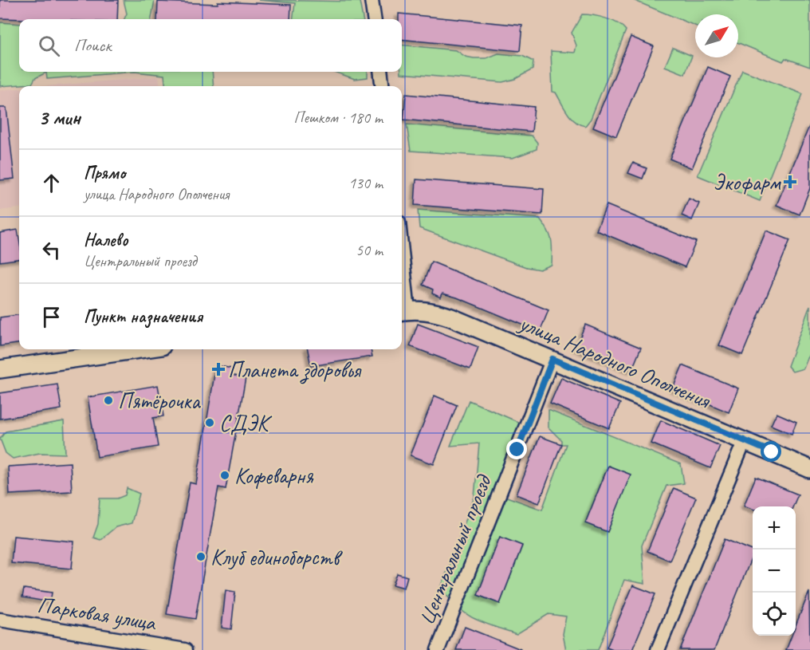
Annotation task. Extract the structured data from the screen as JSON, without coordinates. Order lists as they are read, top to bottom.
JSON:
{
  "streets": {
    "main road": ["улица Народного Ополчения"],
    "street": ["Центральный проезд", "Парковая улица"]
  },
  "crossings": [
    ["улица Народного Ополчения", "Центральный проезд"]
  ],
  "places": {
    "health": ["Экофарм", "Планета здоровья"],
    "other": [
      "Пятёрочка",
      "СДЭК",
      "Кофеварня",
      "Клуб единоборств"
    ]
  },
  "north": "top right",
  "page": {
    "search": "Поиск",
    "heading": ["3 мин", "Пешком · 180 m"],
    "list": [
      ["Прямо", "улица Народного Ополчения", "130 m"],
      ["Налево", "Центральный проезд", "50 m"],
      "Пункт назначения"
    ],
    "map_buttons": ["+", "−"]
  }
}
